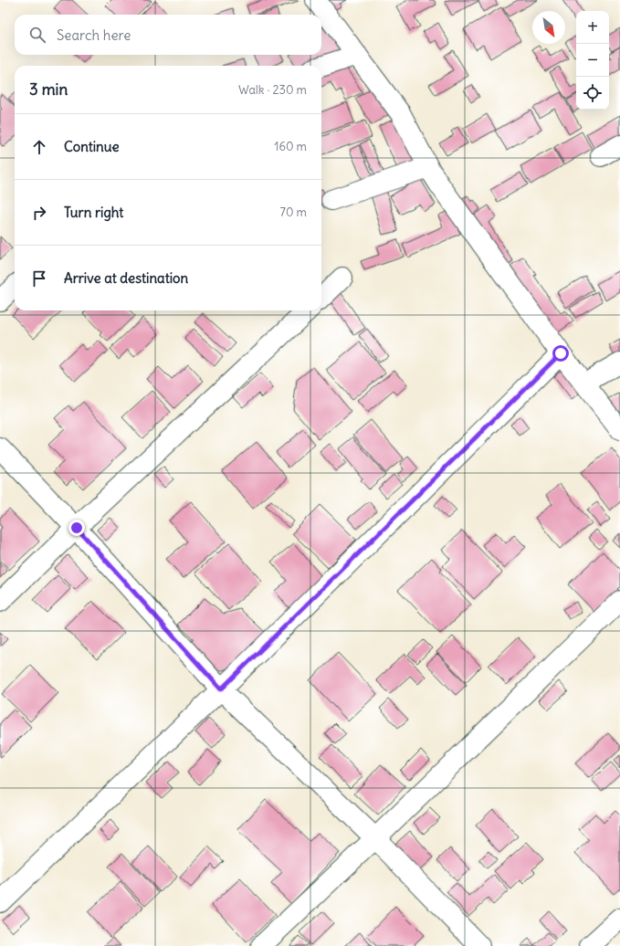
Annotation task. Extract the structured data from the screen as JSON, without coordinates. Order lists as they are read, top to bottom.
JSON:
{
  "north": "bottom right",
  "page": {
    "map_buttons": ["+", "−"],
    "search": "Search here",
    "heading": ["3 min", "Walk · 230 m"],
    "list": [
      ["Continue", "160 m"],
      ["Turn right", "70 m"],
      "Arrive at destination"
    ]
  }
}
